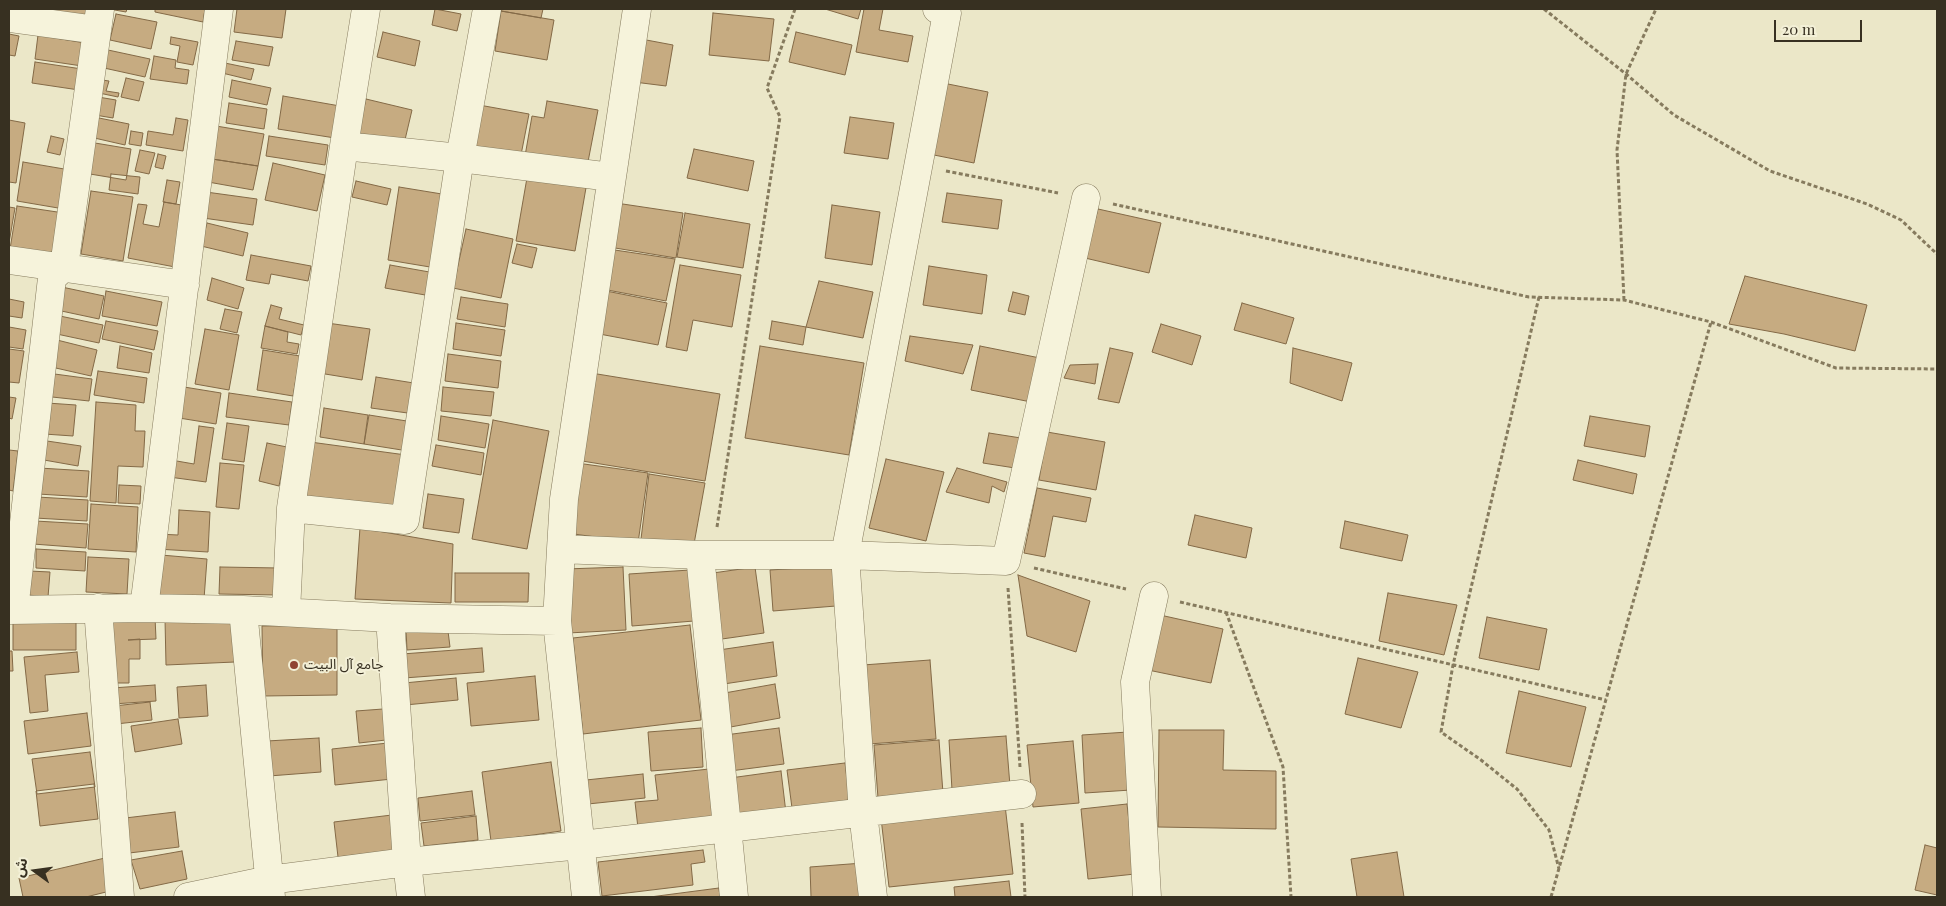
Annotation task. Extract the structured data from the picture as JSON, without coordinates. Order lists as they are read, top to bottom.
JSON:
{
  "places": ["جامع آل البيت"],
  "scale_bar": "20 m",
  "north": "left"
}
